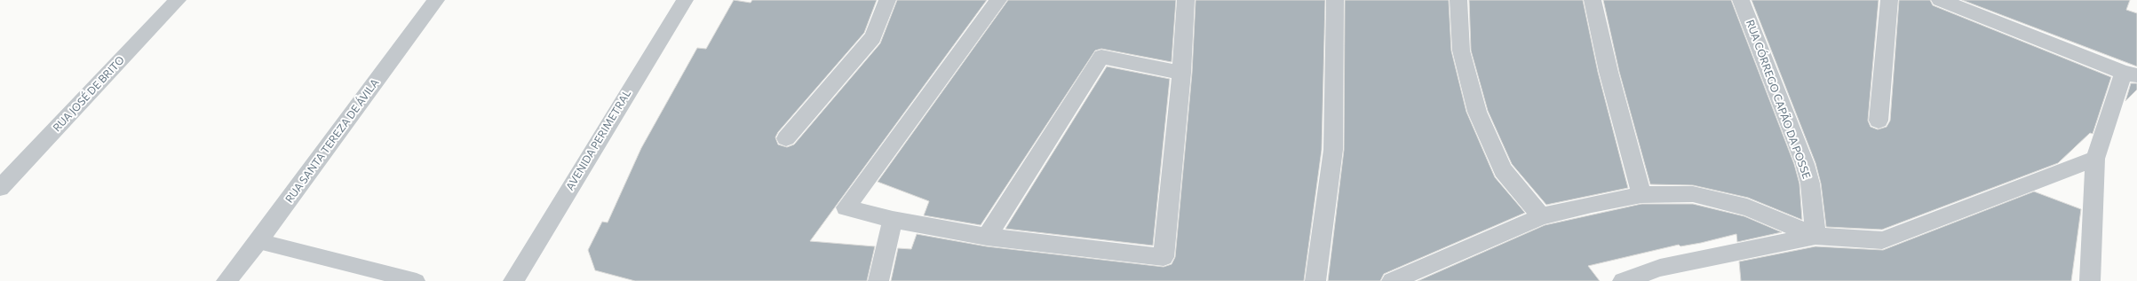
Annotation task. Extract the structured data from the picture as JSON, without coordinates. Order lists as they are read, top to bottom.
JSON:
{
  "streets": {
    "street": [
      "RUA JOSÉ DE BRITO",
      "RUA CÓRREGO CAPÃO DA POSSE",
      "AVENIDA PERIMETRAL",
      "RUA SANTA TEREZA DE ÁVILA"
    ]
  }
}
